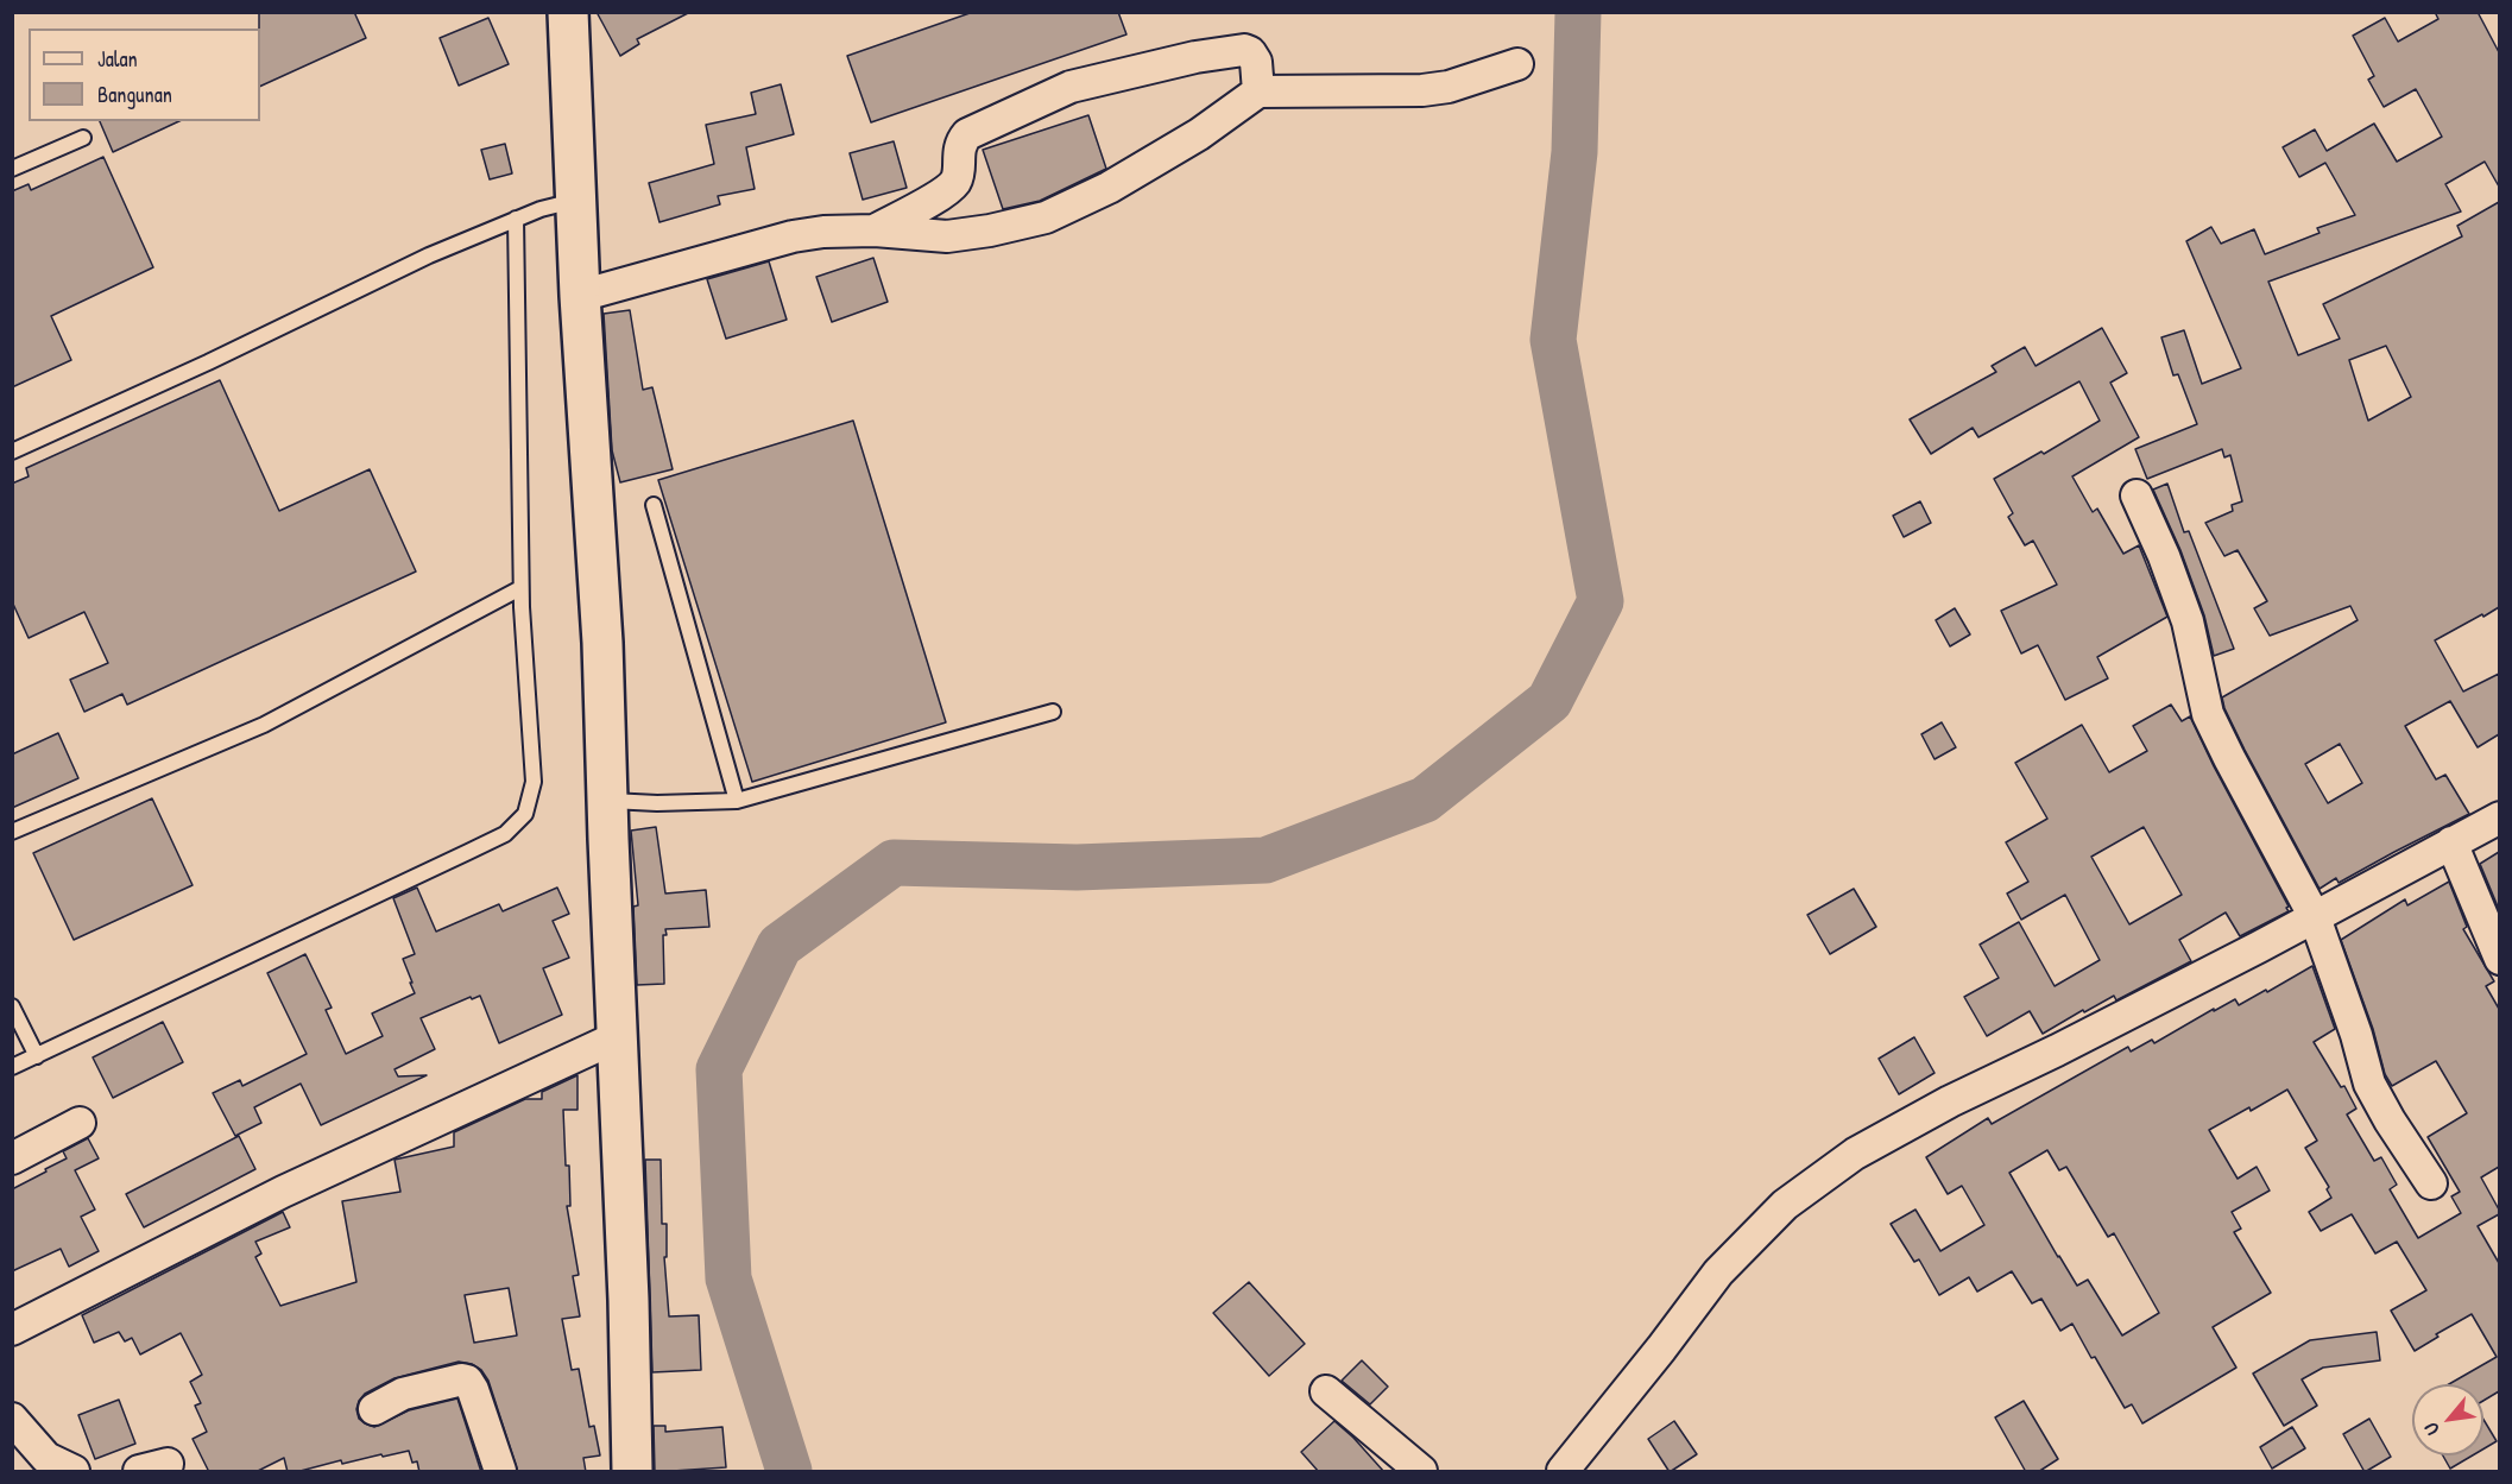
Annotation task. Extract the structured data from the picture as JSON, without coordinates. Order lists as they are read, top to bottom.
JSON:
{
  "legend": ["Jalan", "Bangunan"],
  "north": "bottom left"
}
